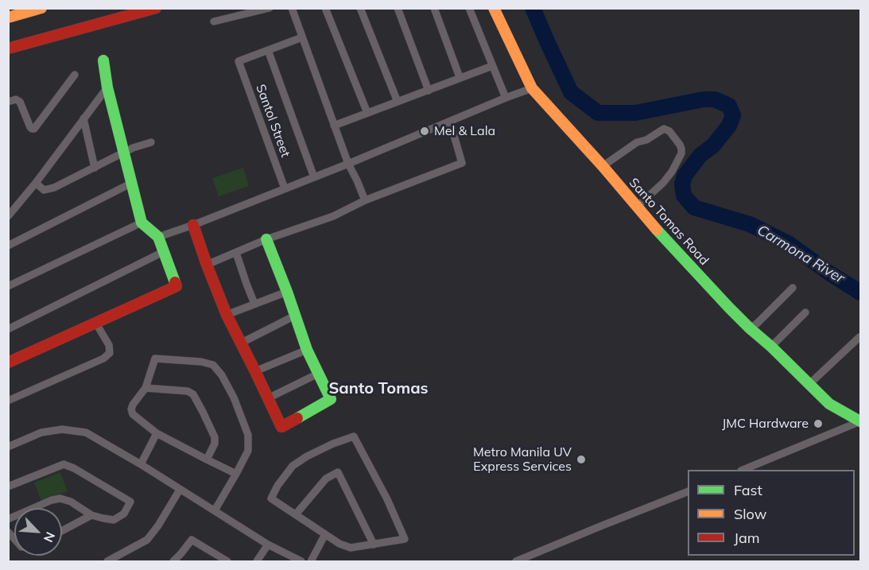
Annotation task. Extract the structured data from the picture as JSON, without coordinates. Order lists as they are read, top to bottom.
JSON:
{
  "streets": {
    "main road": ["Santo Tomas Road"],
    "street": ["Santol Street"]
  },
  "districts": ["Santo Tomas"],
  "water": ["Carmona River"],
  "places": ["Mel & Lala", "JMC Hardware", "Metro Manila UV Express Services"],
  "legend": ["Fast", "Slow", "Jam"],
  "north": "bottom right"
}
